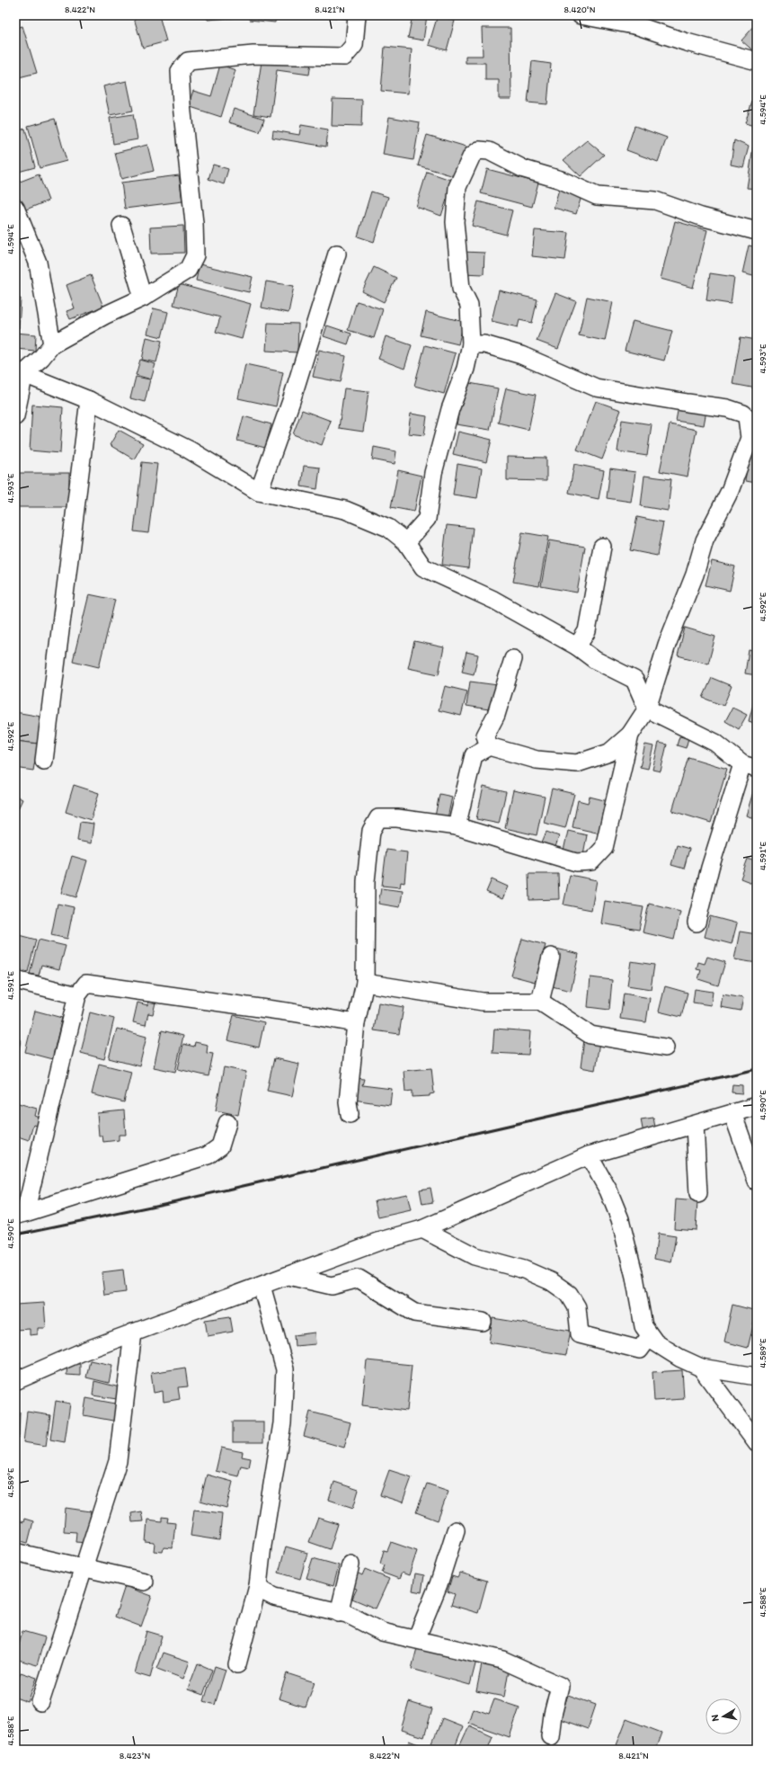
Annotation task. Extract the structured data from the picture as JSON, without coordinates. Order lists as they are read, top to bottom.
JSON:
{
  "north": "left",
  "coordinates": [
    "8.422°N",
    "8.421°N",
    "8.420°N",
    "4.594°E",
    "4.593°E",
    "4.592°E",
    "4.591°E",
    "4.590°E",
    "4.589°E",
    "4.588°E",
    "8.423°N"
  ]
}
